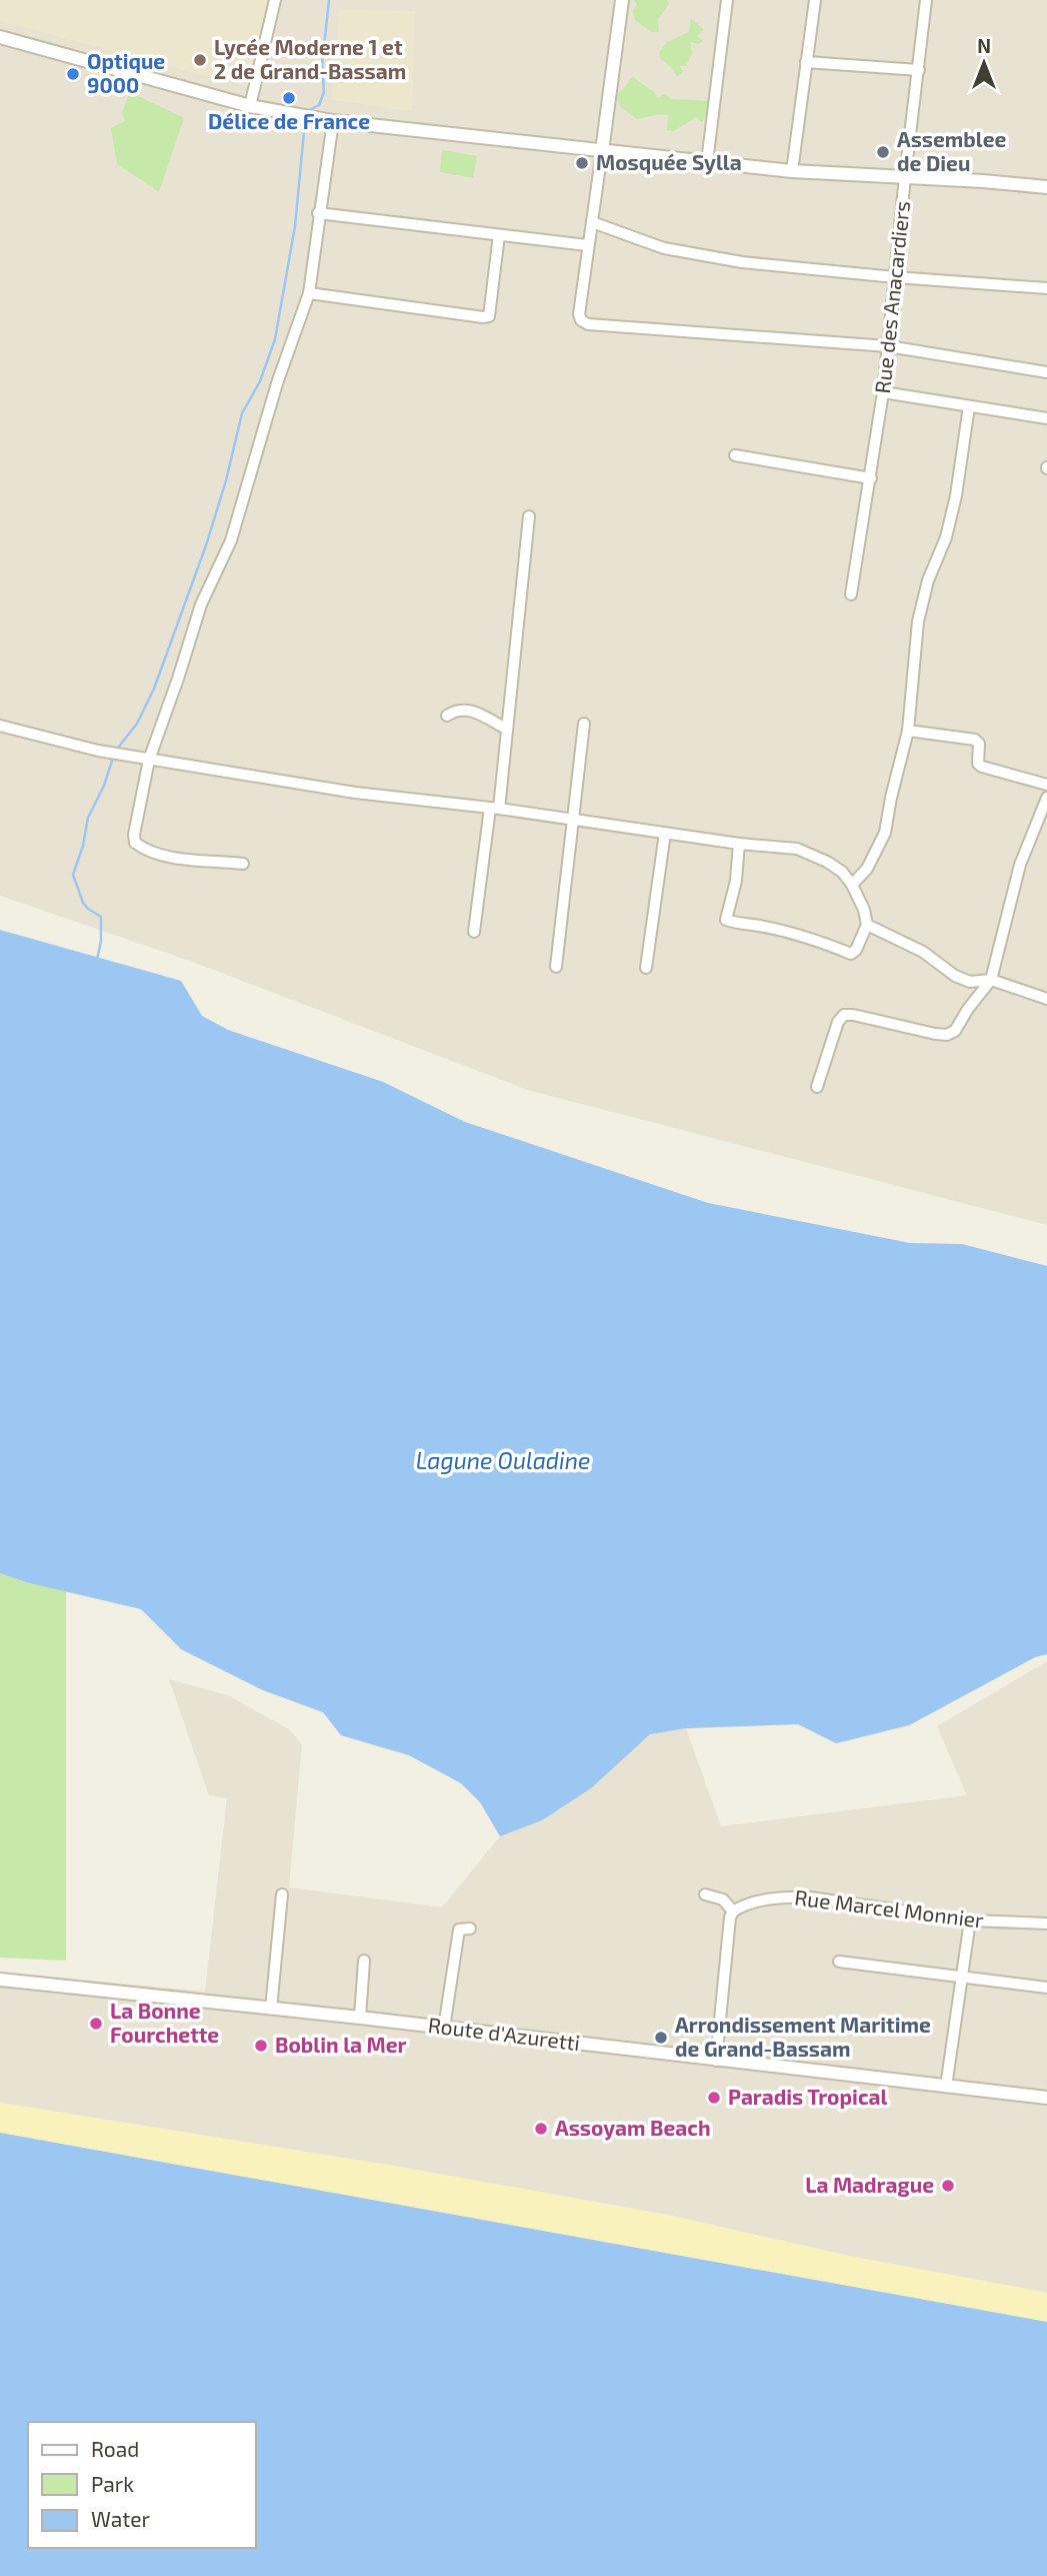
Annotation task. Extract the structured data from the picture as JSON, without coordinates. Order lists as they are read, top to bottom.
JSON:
{
  "streets": {
    "street": ["Rue des Anacardiers", "Rue Marcel Monnier", "Route d'Azuretti"]
  },
  "water": ["Lagune Ouladine"],
  "places": [
    "Lycée Moderne 1 et 2 de Grand-Bassam",
    "Optique 9000",
    "Délice de France",
    "Assemblee de Dieu",
    "Mosquée Sylla",
    "La Bonne Fourchette",
    "Arrondissement Maritime de Grand-Bassam",
    "Boblin la Mer",
    "Paradis Tropical",
    "Assoyam Beach",
    "La Madrague"
  ],
  "legend": ["Road", "Park", "Water"],
  "north": "top"
}
